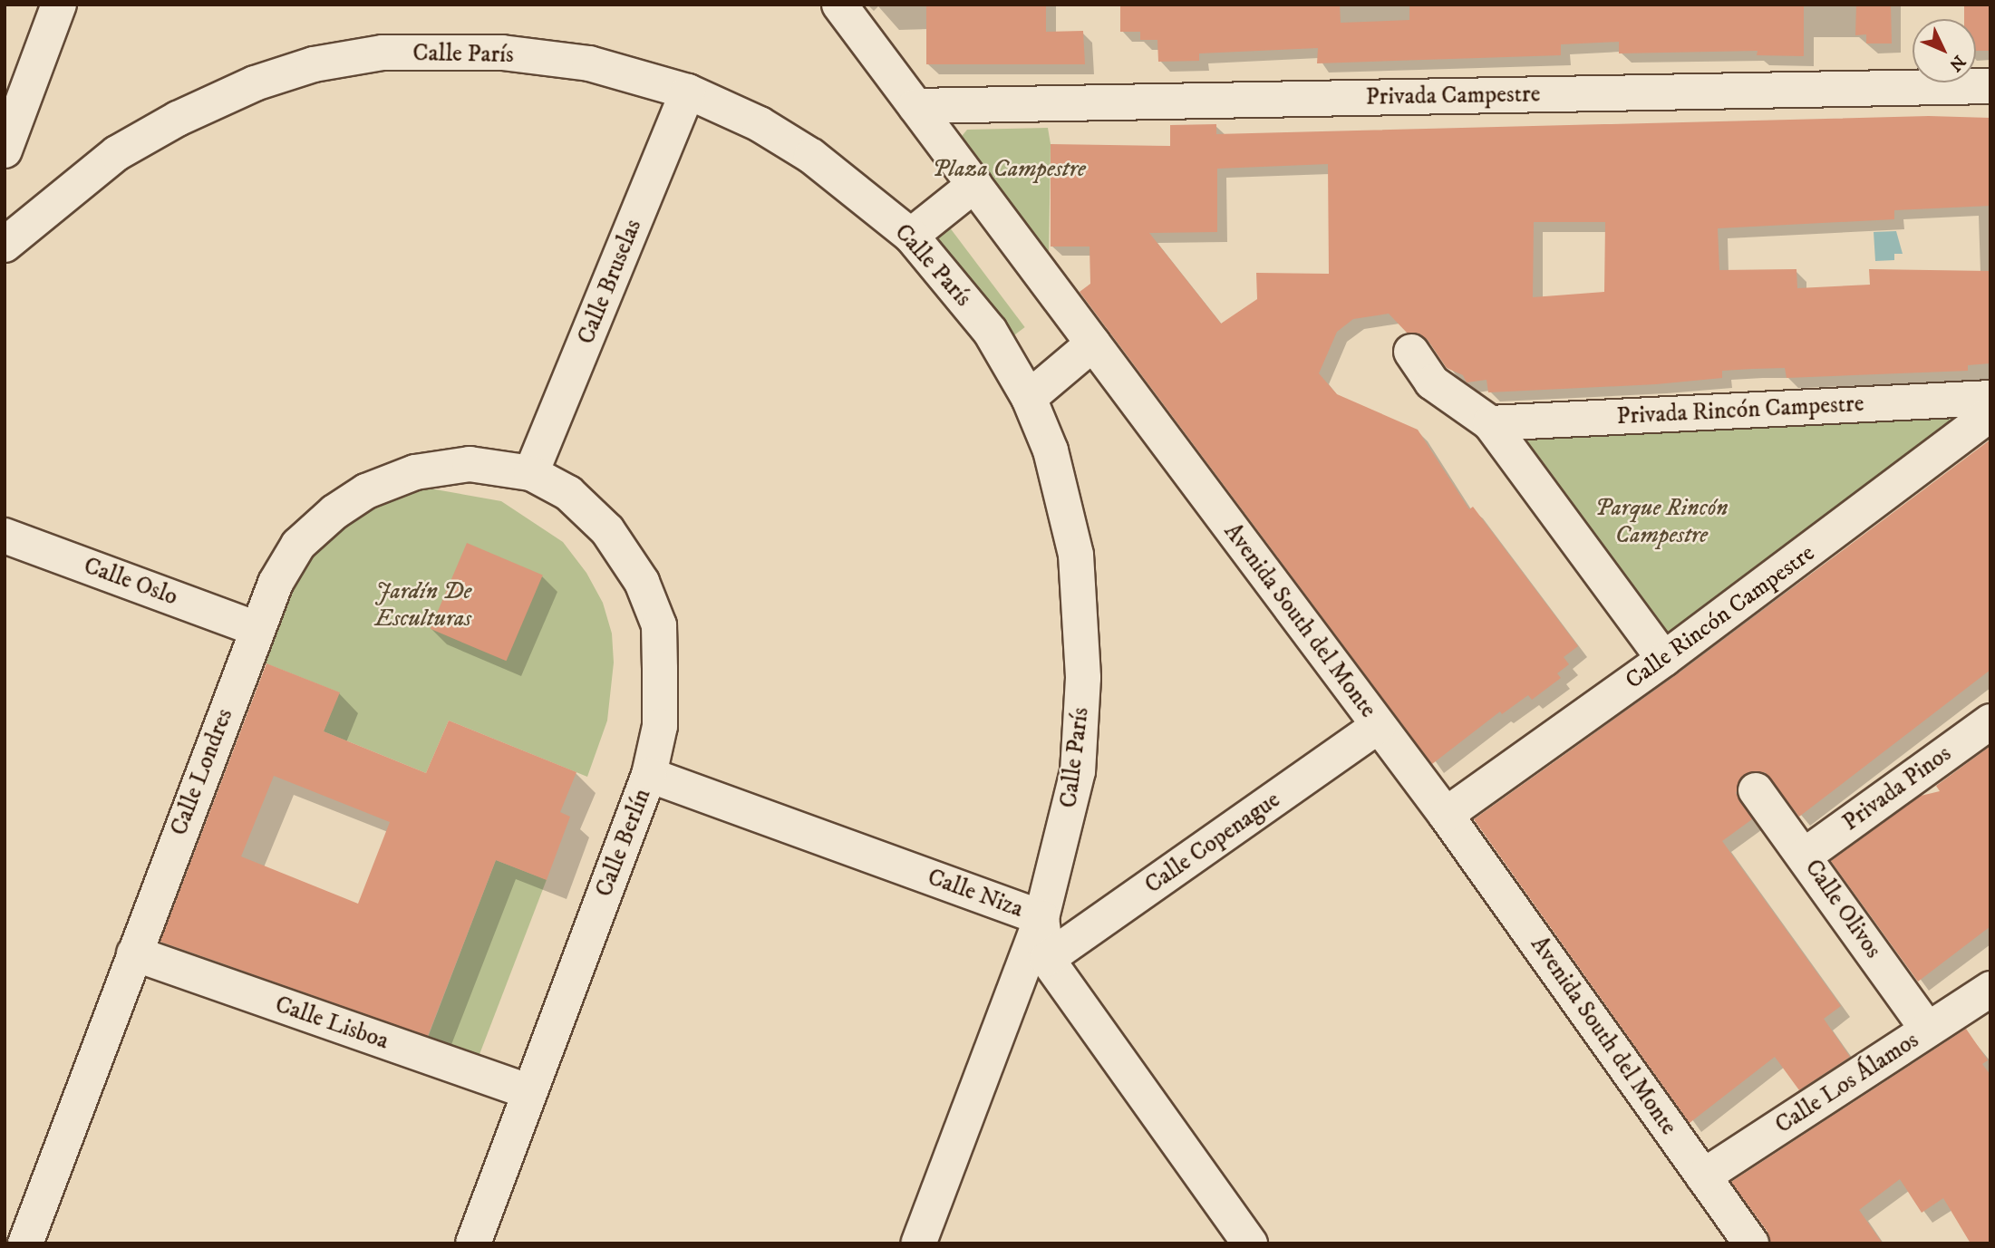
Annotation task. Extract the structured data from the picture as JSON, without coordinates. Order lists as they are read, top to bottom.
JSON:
{
  "streets": {
    "street": [
      "Calle París",
      "Privada Campestre",
      "Calle Bruselas",
      "Privada Rincón Campestre",
      "Calle Oslo",
      "Calle Rincón Campestre",
      "Avenida South del Monte",
      "Calle Londres",
      "Privada Pinos",
      "Calle Berlín",
      "Calle Copenague",
      "Calle Niza",
      "Calle Olivos",
      "Calle Lisboa",
      "Calle Los Álamos"
    ]
  },
  "crossings": [
    ["Calle París", "Calle Bruselas"],
    ["Calle París", "Calle Niza"],
    ["Privada Campestre", "Avenida South del Monte"],
    ["Calle Bruselas", "Calle Londres"],
    ["Calle Bruselas", "Calle Berlín"],
    ["Calle Oslo", "Calle Londres"],
    ["Calle Rincón Campestre", "Avenida South del Monte"],
    ["Avenida South del Monte", "Calle Copenague"],
    ["Avenida South del Monte", "Calle Los Álamos"],
    ["Calle Londres", "Calle Berlín"],
    ["Calle Londres", "Calle Lisboa"],
    ["Privada Pinos", "Calle Olivos"],
    ["Calle Berlín", "Calle Niza"],
    ["Calle Berlín", "Calle Lisboa"],
    ["Calle Copenague", "Calle Niza"],
    ["Calle Olivos", "Calle Los Álamos"]
  ],
  "parks": ["Plaza Campestre", "Parque Rincón Campestre", "Jardín De Esculturas"],
  "north": "bottom right"
}
